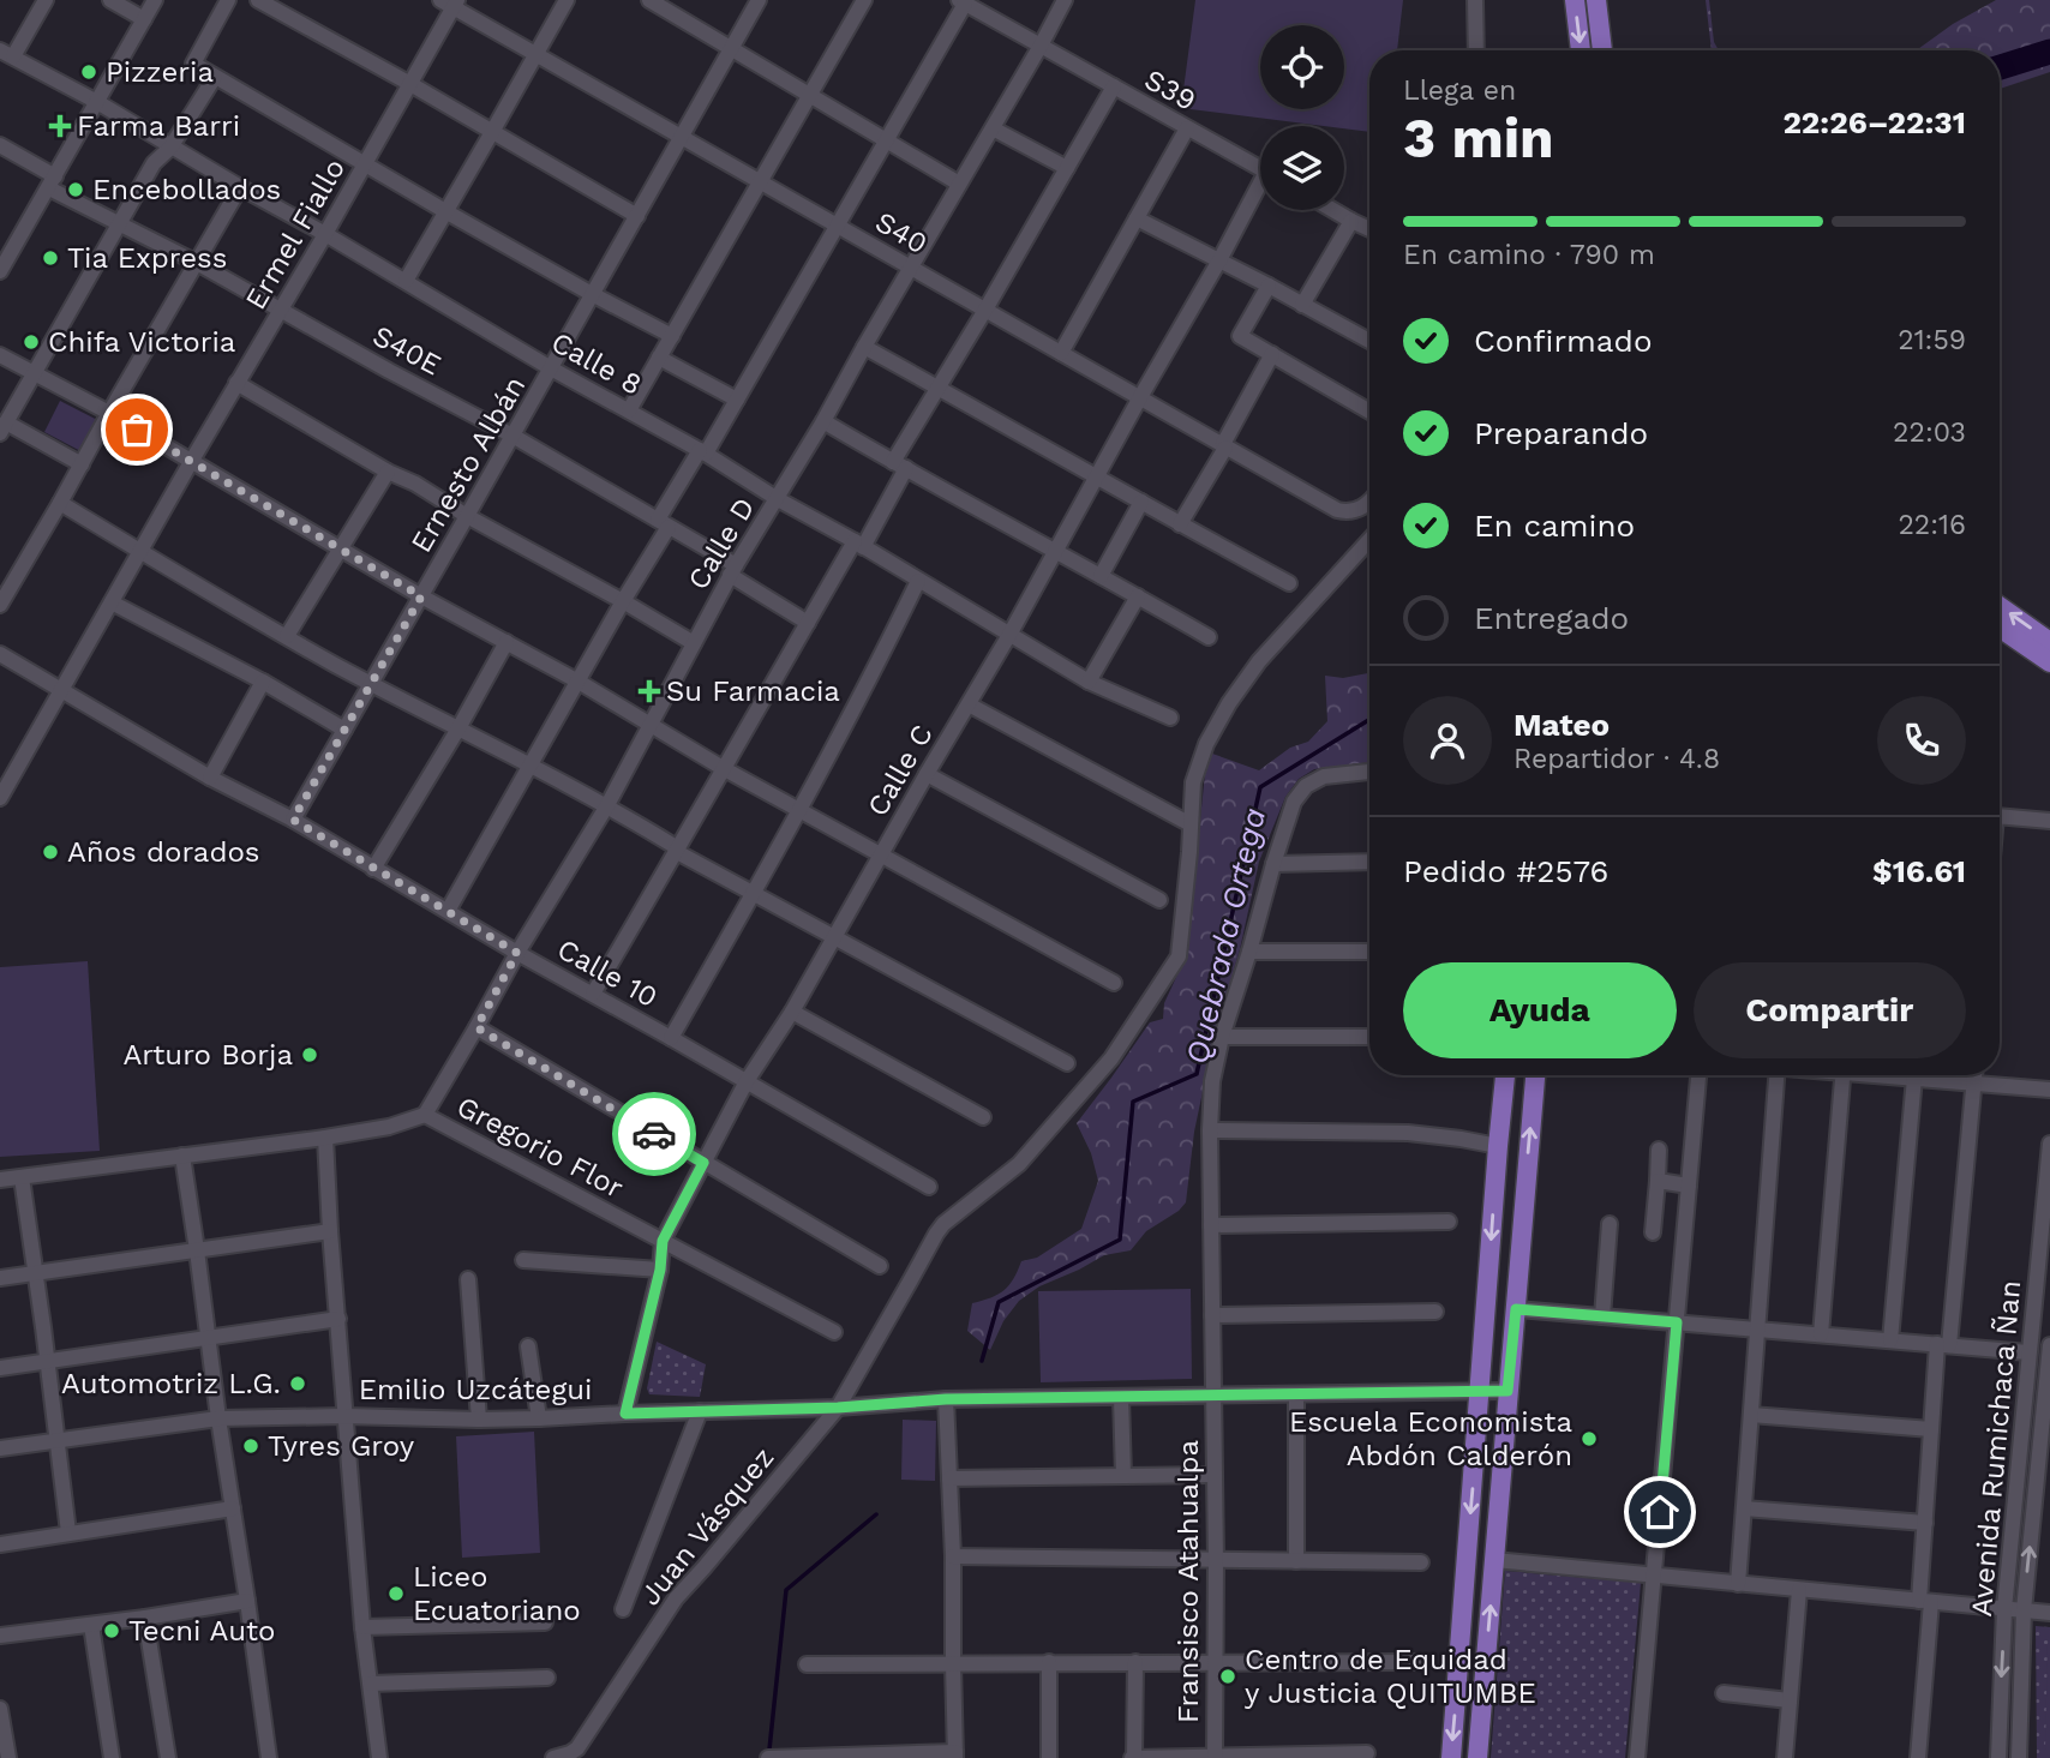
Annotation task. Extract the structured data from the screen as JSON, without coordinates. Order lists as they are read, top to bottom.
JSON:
{
  "streets": {
    "street": [
      "S39",
      "S40",
      "Ermel Fiallo",
      "S40E",
      "Calle 8",
      "Ernesto Albán",
      "Calle D",
      "Calle C",
      "Calle 10",
      "Gregorio Flor",
      "Emilio Uzcátegui",
      "Avenida Rumichaca Ñan",
      "Juan Vásquez",
      "Fransisco Atahualpa"
    ]
  },
  "crossings": [
    ["S39", "Calle D"],
    ["S40", "Ermel Fiallo"],
    ["S40", "Ernesto Albán"],
    ["S40", "Calle D"],
    ["S40", "Calle C"],
    ["Ermel Fiallo", "S40E"],
    ["Ermel Fiallo", "Calle 8"],
    ["Ermel Fiallo", "Calle 10"],
    ["S40E", "Ernesto Albán"],
    ["S40E", "Calle D"],
    ["Calle 8", "Ernesto Albán"],
    ["Calle 8", "Calle D"],
    ["Calle 8", "Calle C"],
    ["Ernesto Albán", "Calle 10"],
    ["Calle D", "Calle 10"],
    ["Calle D", "Gregorio Flor"],
    ["Calle C", "Calle 10"],
    ["Calle C", "Gregorio Flor"],
    ["Calle C", "Emilio Uzcátegui"],
    ["Emilio Uzcátegui", "Juan Vásquez"],
    ["Emilio Uzcátegui", "Fransisco Atahualpa"]
  ],
  "water": ["Quebrada Ortega"],
  "places": {
    "other": [
      "Pizzeria",
      "Encebollados",
      "Tia Express",
      "Chifa Victoria",
      "Años dorados",
      "Arturo Borja",
      "Automotriz L.G.",
      "Escuela Economista Abdón Calderón",
      "Tyres Groy",
      "Liceo Ecuatoriano",
      "Tecni Auto",
      "Centro de Equidad y Justicia QUITUMBE"
    ],
    "health": ["Farma Barri", "Su Farmacia"]
  },
  "page": {
    "heading": ["3 min", "Llega en", "22:26–22:31"],
    "panel": [
      "Mateo",
      "Repartidor · 4.8",
      "Pedido #2576",
      "$16.61"
    ],
    "bar": "En camino · 790 m",
    "list": [
      ["Confirmado", "21:59"],
      ["Preparando", "22:03"],
      ["En camino", "22:16"],
      "Entregado"
    ],
    "buttons": ["Ayuda", "Compartir"]
  }
}
